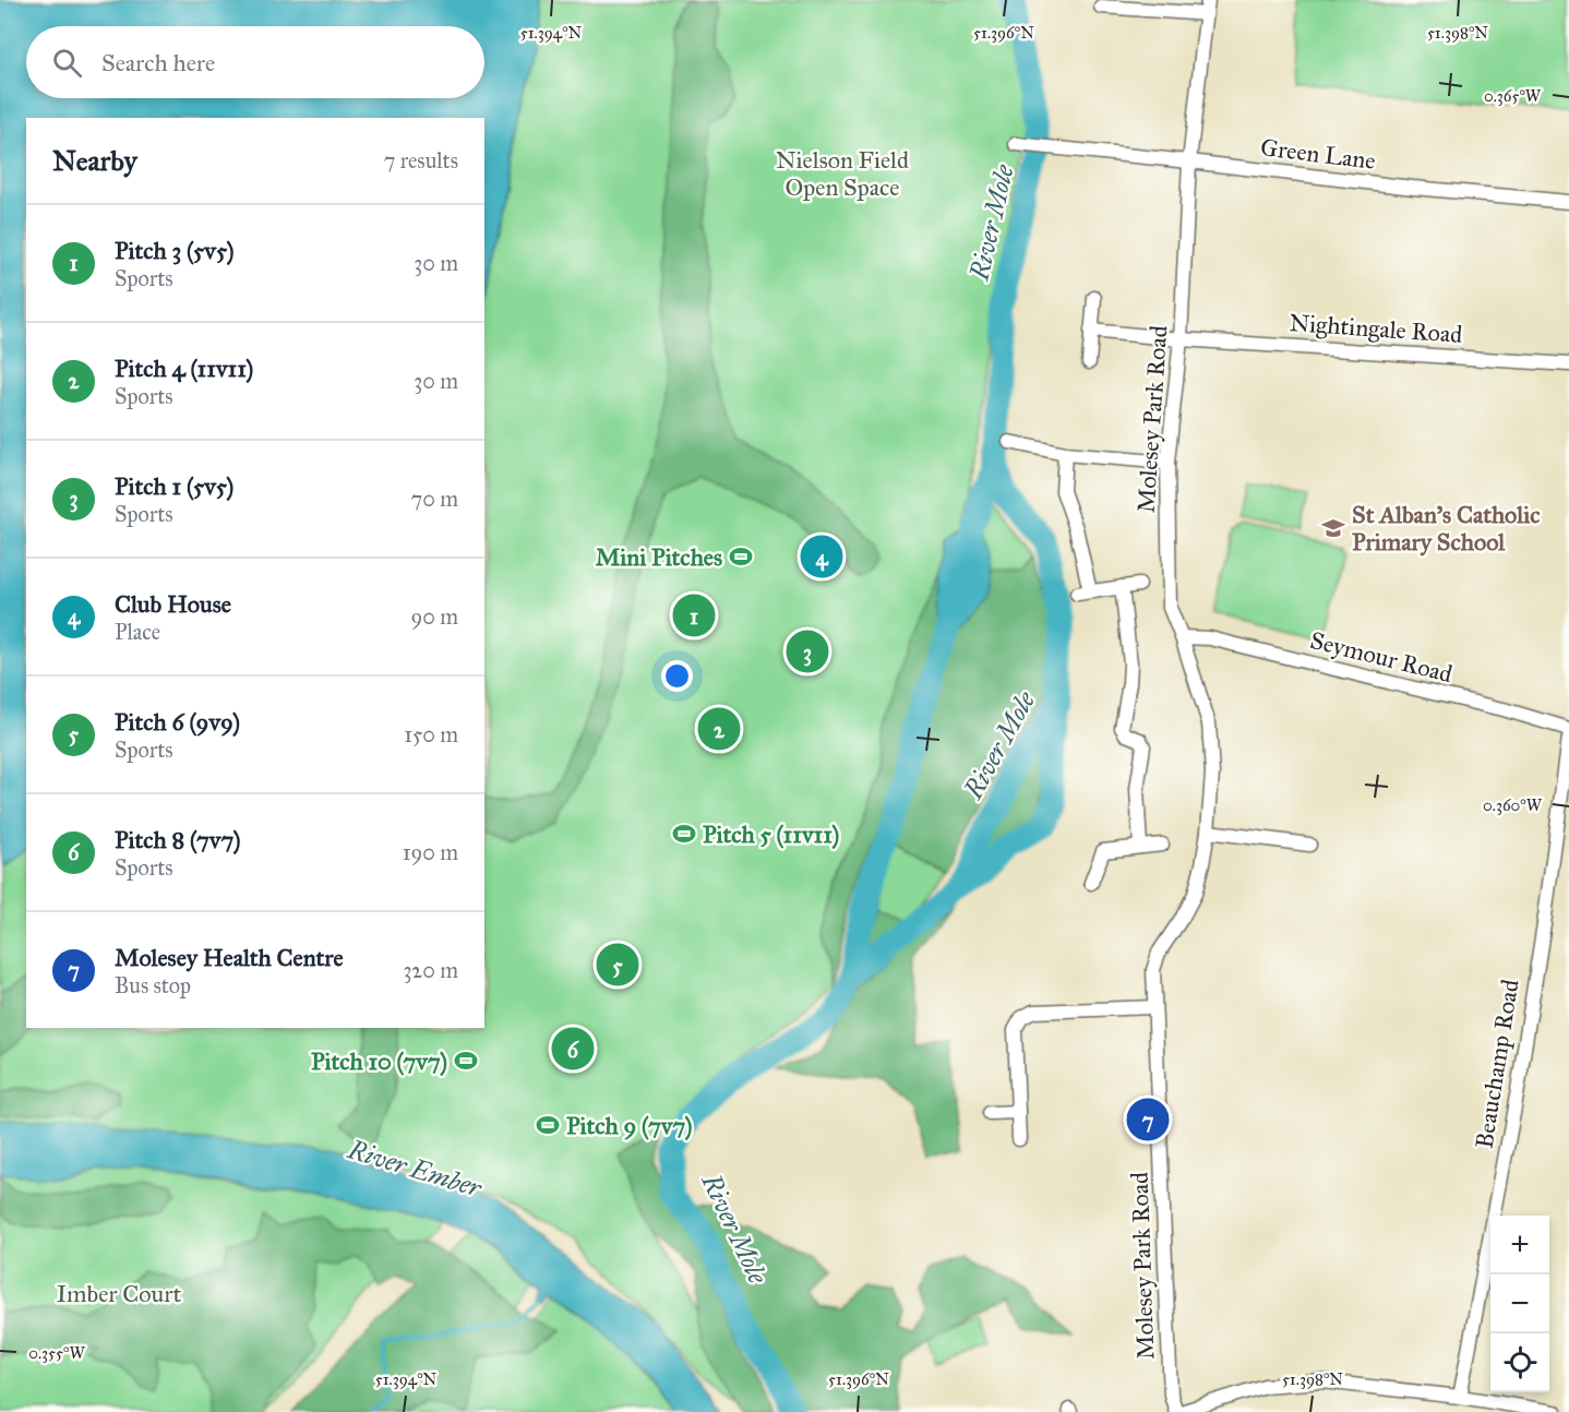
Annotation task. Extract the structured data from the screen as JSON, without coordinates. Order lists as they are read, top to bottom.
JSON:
{
  "streets": {
    "street": [
      "Green Lane",
      "Nightingale Road",
      "Molesey Park Road",
      "Seymour Road",
      "Beauchamp Road"
    ]
  },
  "crossings": [
    ["Green Lane", "Molesey Park Road"],
    ["Nightingale Road", "Molesey Park Road"],
    ["Molesey Park Road", "Seymour Road"]
  ],
  "water": ["River Mole", "River Ember"],
  "parks": ["Nielson Field Open Space", "Imber Court"],
  "places": {
    "school or university": ["St Alban's Catholic Primary School"],
    "sports": [
      "Mini Pitches",
      "Pitch 5 (11v11)",
      "Pitch 10 (7v7)",
      "Pitch 9 (7v7)"
    ]
  },
  "page": {
    "search": "Search here",
    "heading": ["Nearby", "7 results"],
    "list": [
      {
        "mark": "1",
        "name": "Pitch 3 (5v5)",
        "note": "Sports",
        "value": "30 m"
      },
      {
        "mark": "2",
        "name": "Pitch 4 (11v11)",
        "note": "Sports",
        "value": "30 m"
      },
      {
        "mark": "3",
        "name": "Pitch 1 (5v5)",
        "note": "Sports",
        "value": "70 m"
      },
      {
        "mark": "4",
        "name": "Club House",
        "note": "Place",
        "value": "90 m"
      },
      {
        "mark": "5",
        "name": "Pitch 6 (9v9)",
        "note": "Sports",
        "value": "150 m"
      },
      {
        "mark": "6",
        "name": "Pitch 8 (7v7)",
        "note": "Sports",
        "value": "190 m"
      },
      {
        "mark": "7",
        "name": "Molesey Health Centre",
        "note": "Bus stop",
        "value": "320 m"
      }
    ],
    "pins": [
      "4",
      "1",
      "3",
      "2",
      "5",
      "6",
      "7"
    ],
    "map_buttons": ["+", "−"]
  },
  "coordinates": [
    "51.394°N",
    "51.396°N",
    "51.398°N",
    "0.365°W",
    "0.360°W",
    "0.355°W"
  ]
}
